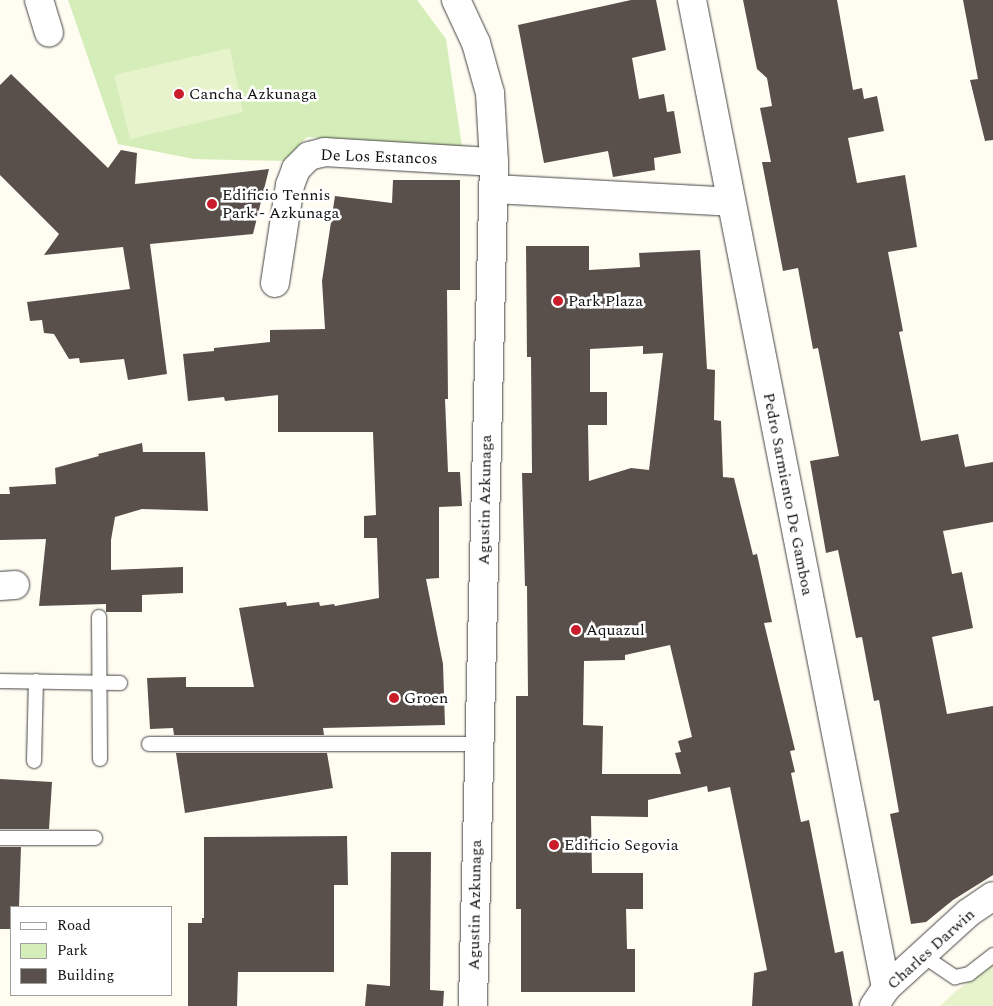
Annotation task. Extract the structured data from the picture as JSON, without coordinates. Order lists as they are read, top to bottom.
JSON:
{
  "streets": {
    "street": [
      "De Los Estancos",
      "Pedro Sarmiento De Gamboa",
      "Agustin Azkunaga",
      "Charles Darwin"
    ]
  },
  "crossings": [
    ["De Los Estancos", "Agustin Azkunaga"],
    ["Pedro Sarmiento De Gamboa", "Charles Darwin"]
  ],
  "places": [
    "Cancha Azkunaga",
    "Edificio Tennis Park - Azkunaga",
    "Park Plaza",
    "Aquazul",
    "Groen",
    "Edificio Segovia"
  ],
  "legend": ["Road", "Park", "Building"]
}
